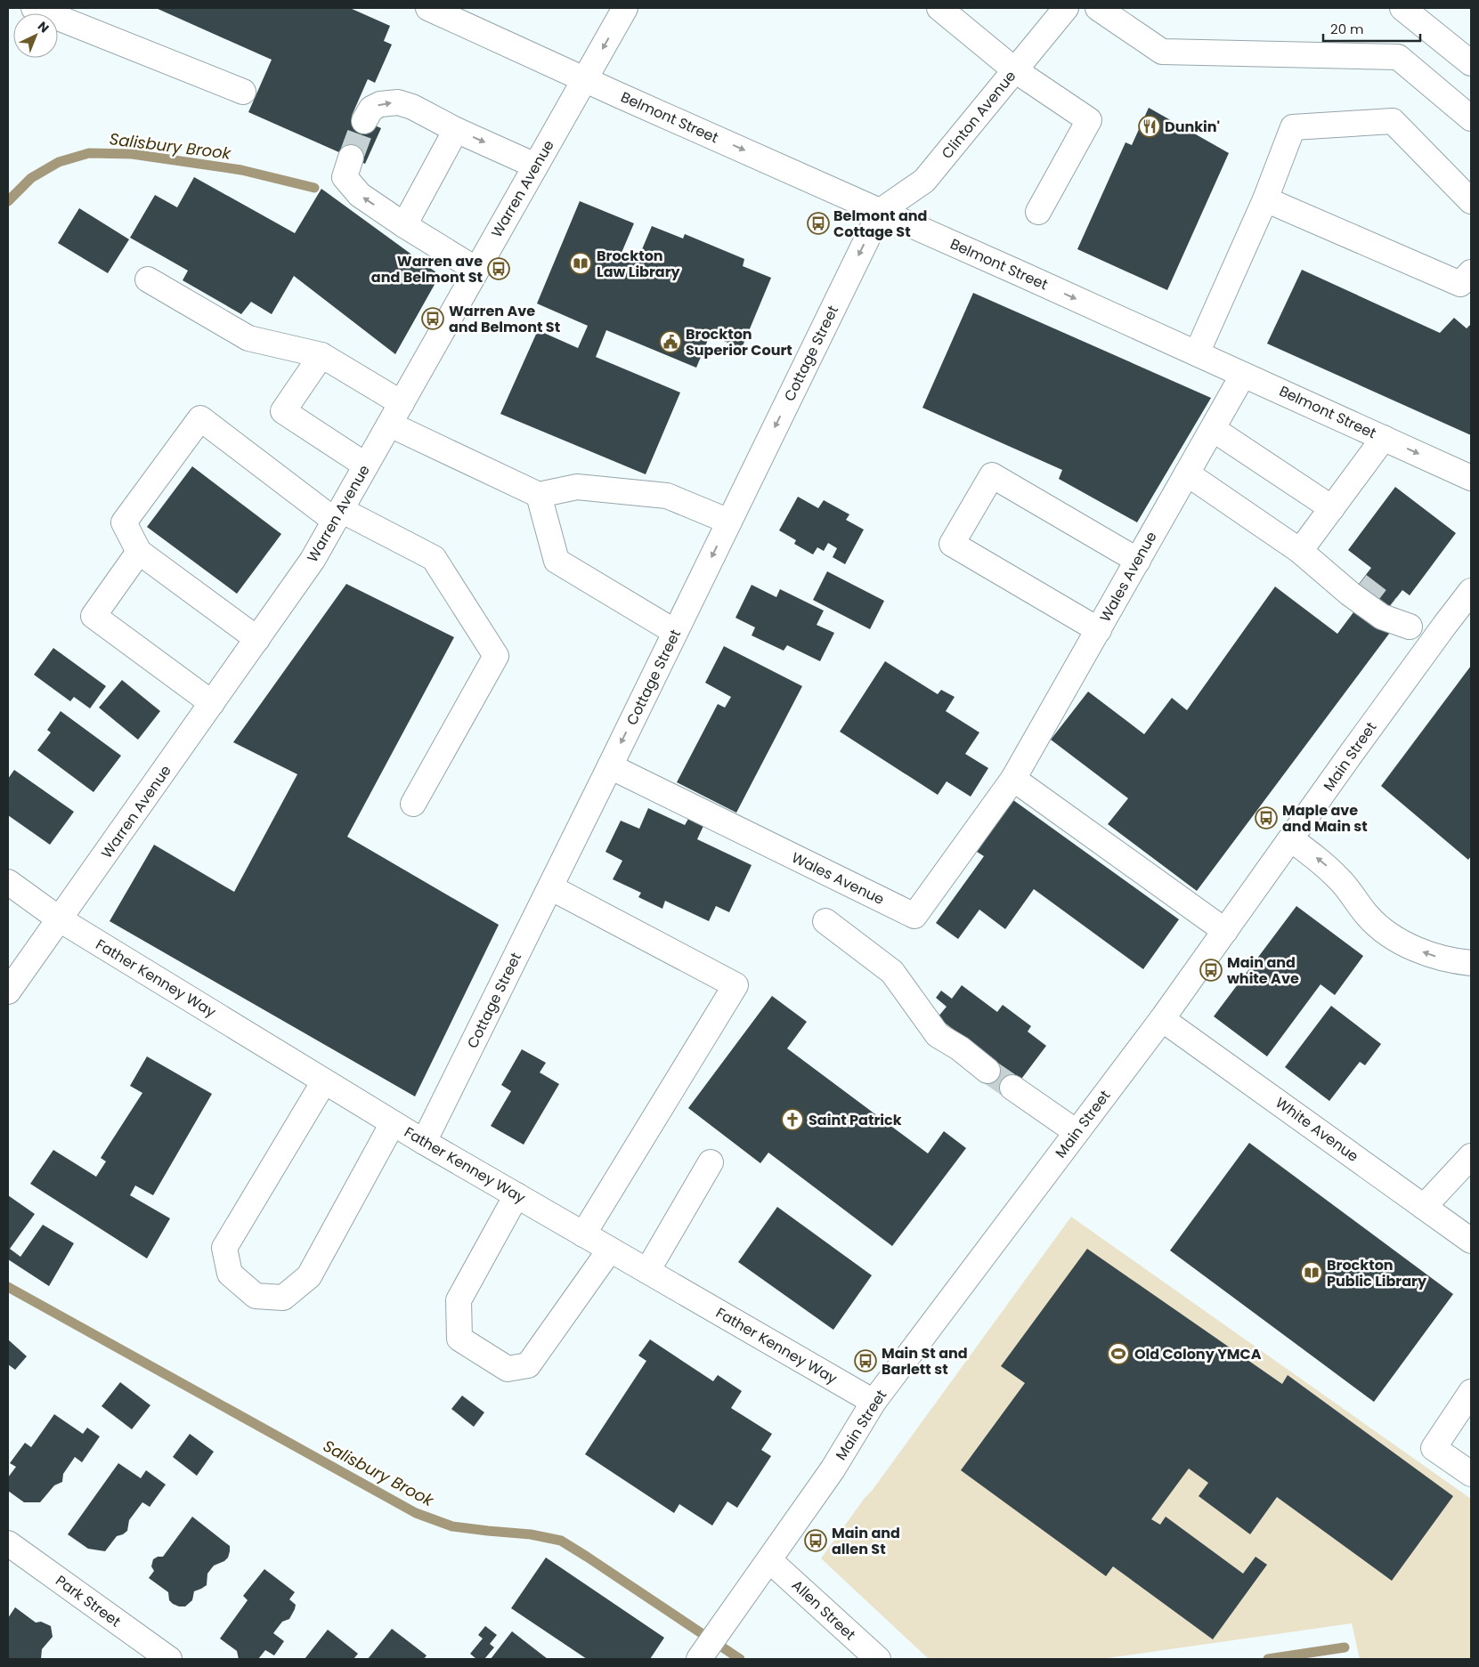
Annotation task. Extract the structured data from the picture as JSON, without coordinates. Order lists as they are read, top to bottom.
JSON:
{
  "streets": {
    "street": [
      "Clinton Avenue",
      "Belmont Street",
      "Warren Avenue",
      "Cottage Street",
      "Wales Avenue",
      "Main Street",
      "Father Kenney Way",
      "White Avenue",
      "Park Street",
      "Allen Street"
    ]
  },
  "crossings": [
    ["Clinton Avenue", "Belmont Street"],
    ["Clinton Avenue", "Cottage Street"],
    ["Belmont Street", "Warren Avenue"],
    ["Belmont Street", "Cottage Street"],
    ["Belmont Street", "Wales Avenue"],
    ["Warren Avenue", "Father Kenney Way"],
    ["Cottage Street", "Wales Avenue"],
    ["Cottage Street", "Father Kenney Way"],
    ["Main Street", "Father Kenney Way"],
    ["Main Street", "White Avenue"],
    ["Main Street", "Allen Street"]
  ],
  "one_way": ["Cottage Street"],
  "water": ["Salisbury Brook"],
  "places": {
    "restaurant": ["Dunkin'"],
    "bus stop": [
      "Belmont and Cottage St",
      "Warren ave and Belmont St",
      "Warren Ave and Belmont St",
      "Maple ave and Main st",
      "Main and white Ave",
      "Main St and Barlett st",
      "Main and allen St"
    ],
    "library": ["Brockton Law Library", "Brockton Public Library"],
    "public building": ["Brockton Superior Court"],
    "church": ["Saint Patrick"],
    "sports": ["Old Colony YMCA"]
  },
  "scale_bar": "20 m",
  "north": "top right"
}
